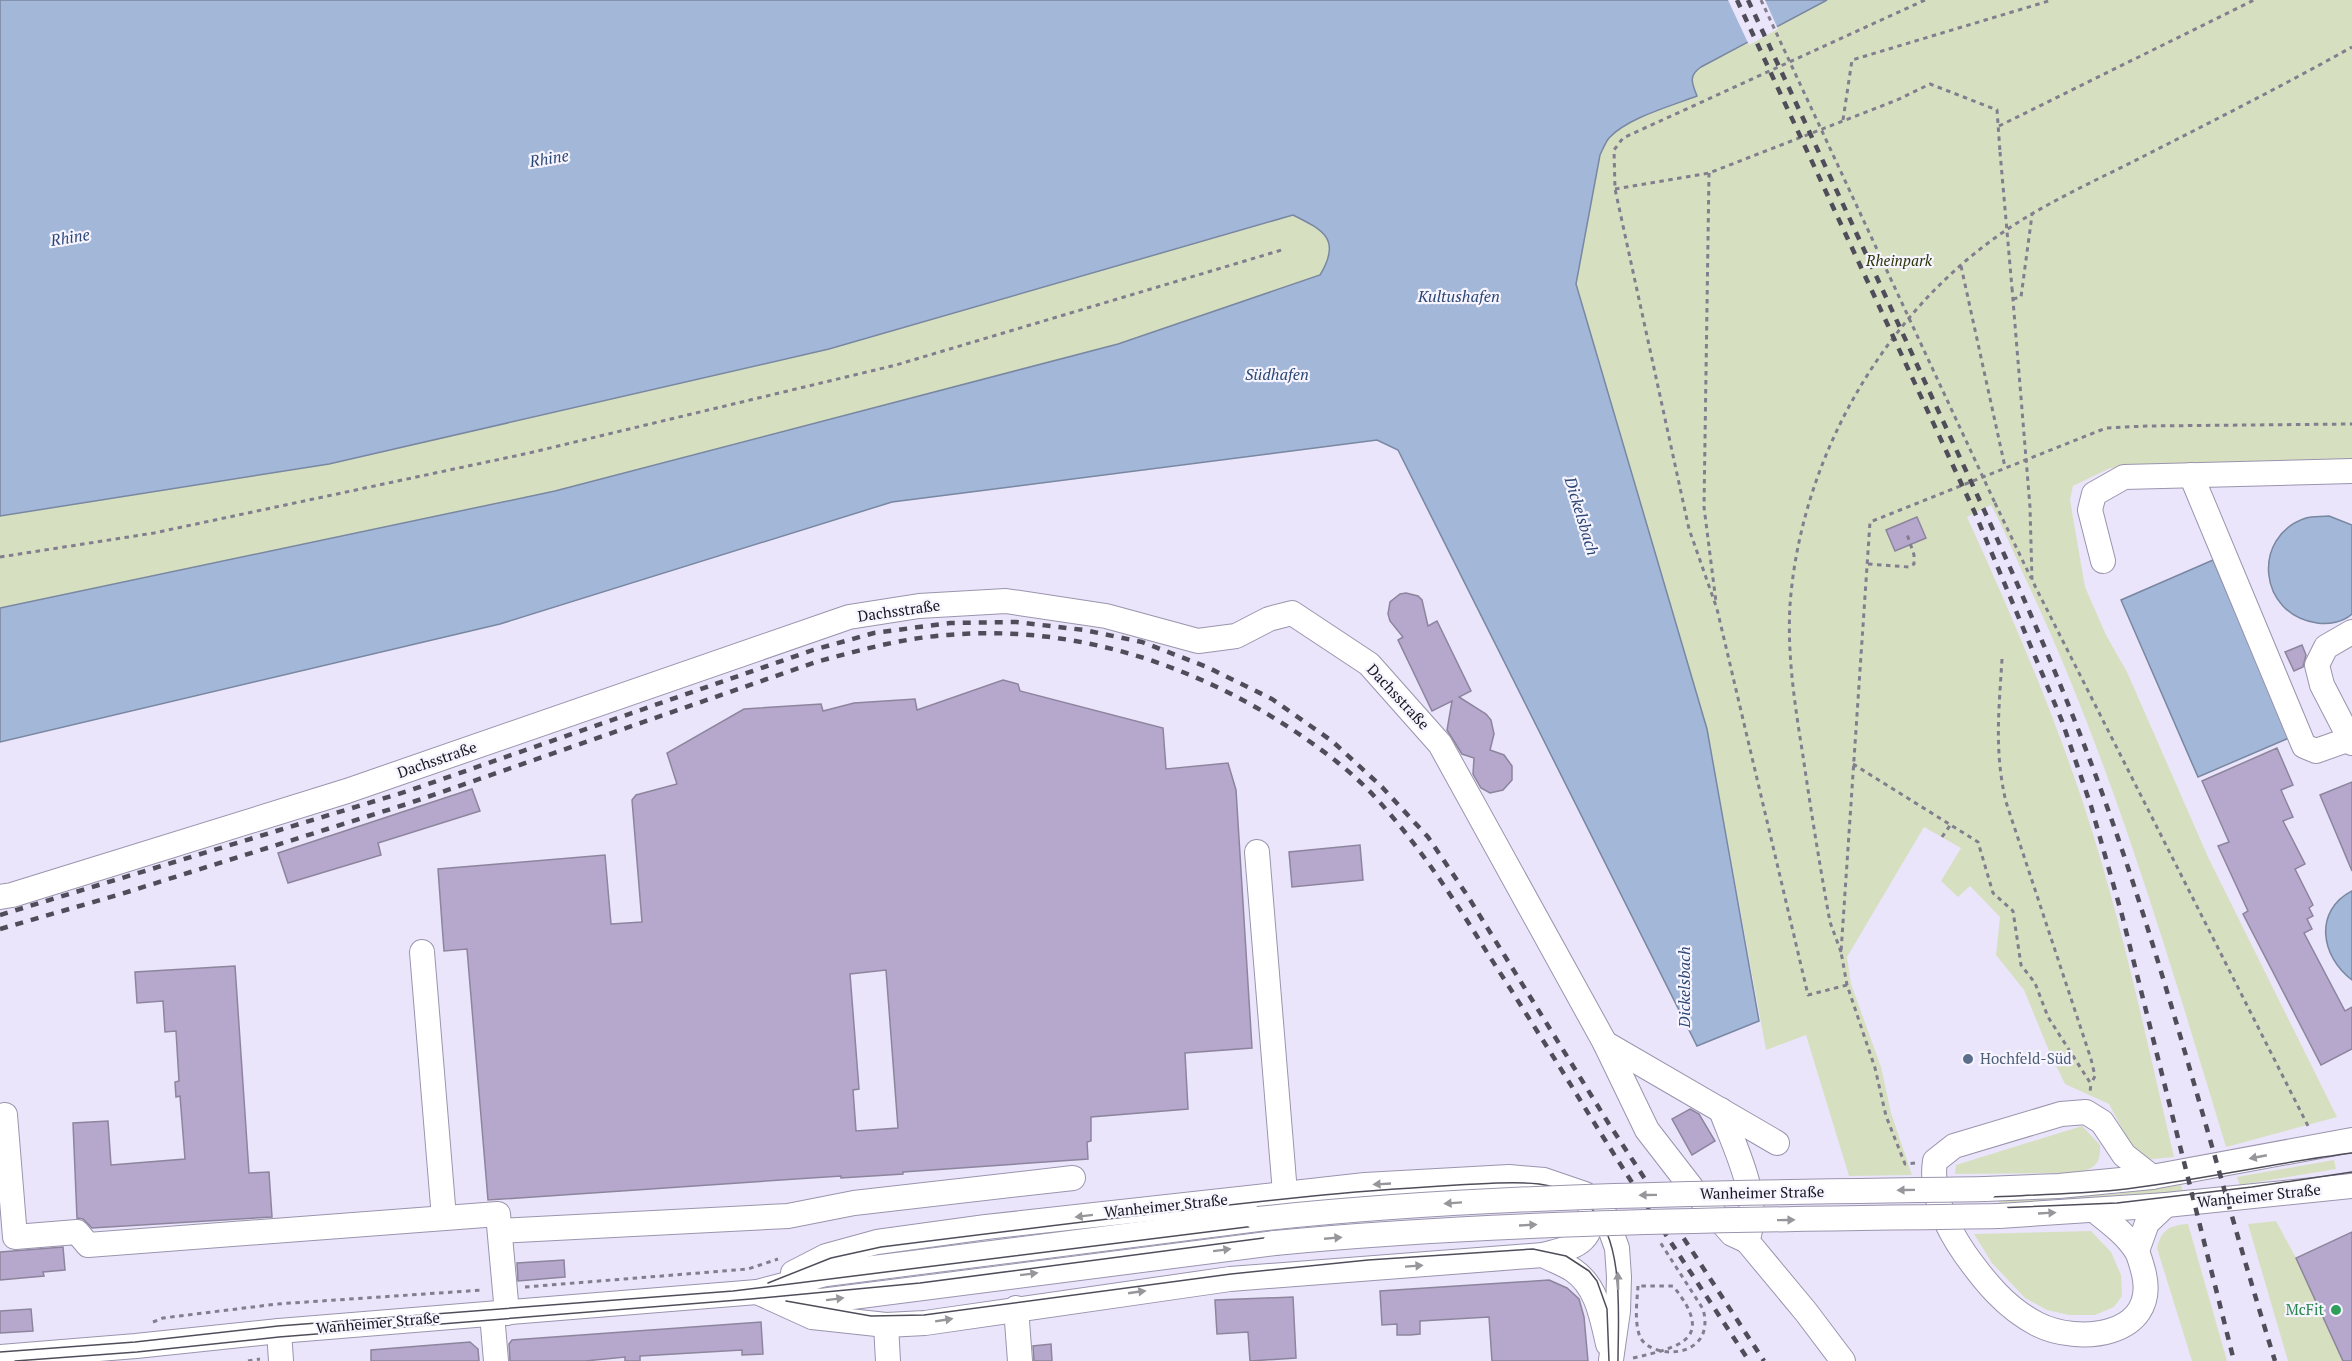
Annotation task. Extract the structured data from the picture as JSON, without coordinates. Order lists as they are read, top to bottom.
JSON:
{
  "streets": {
    "street": ["Dachsstraße", "Wanheimer Straße"]
  },
  "water": [
    "Rhine",
    "Kultushafen",
    "Südhafen",
    "Dickelsbach"
  ],
  "parks": ["Rheinpark"],
  "places": ["Hochfeld-Süd", "McFit"]
}
